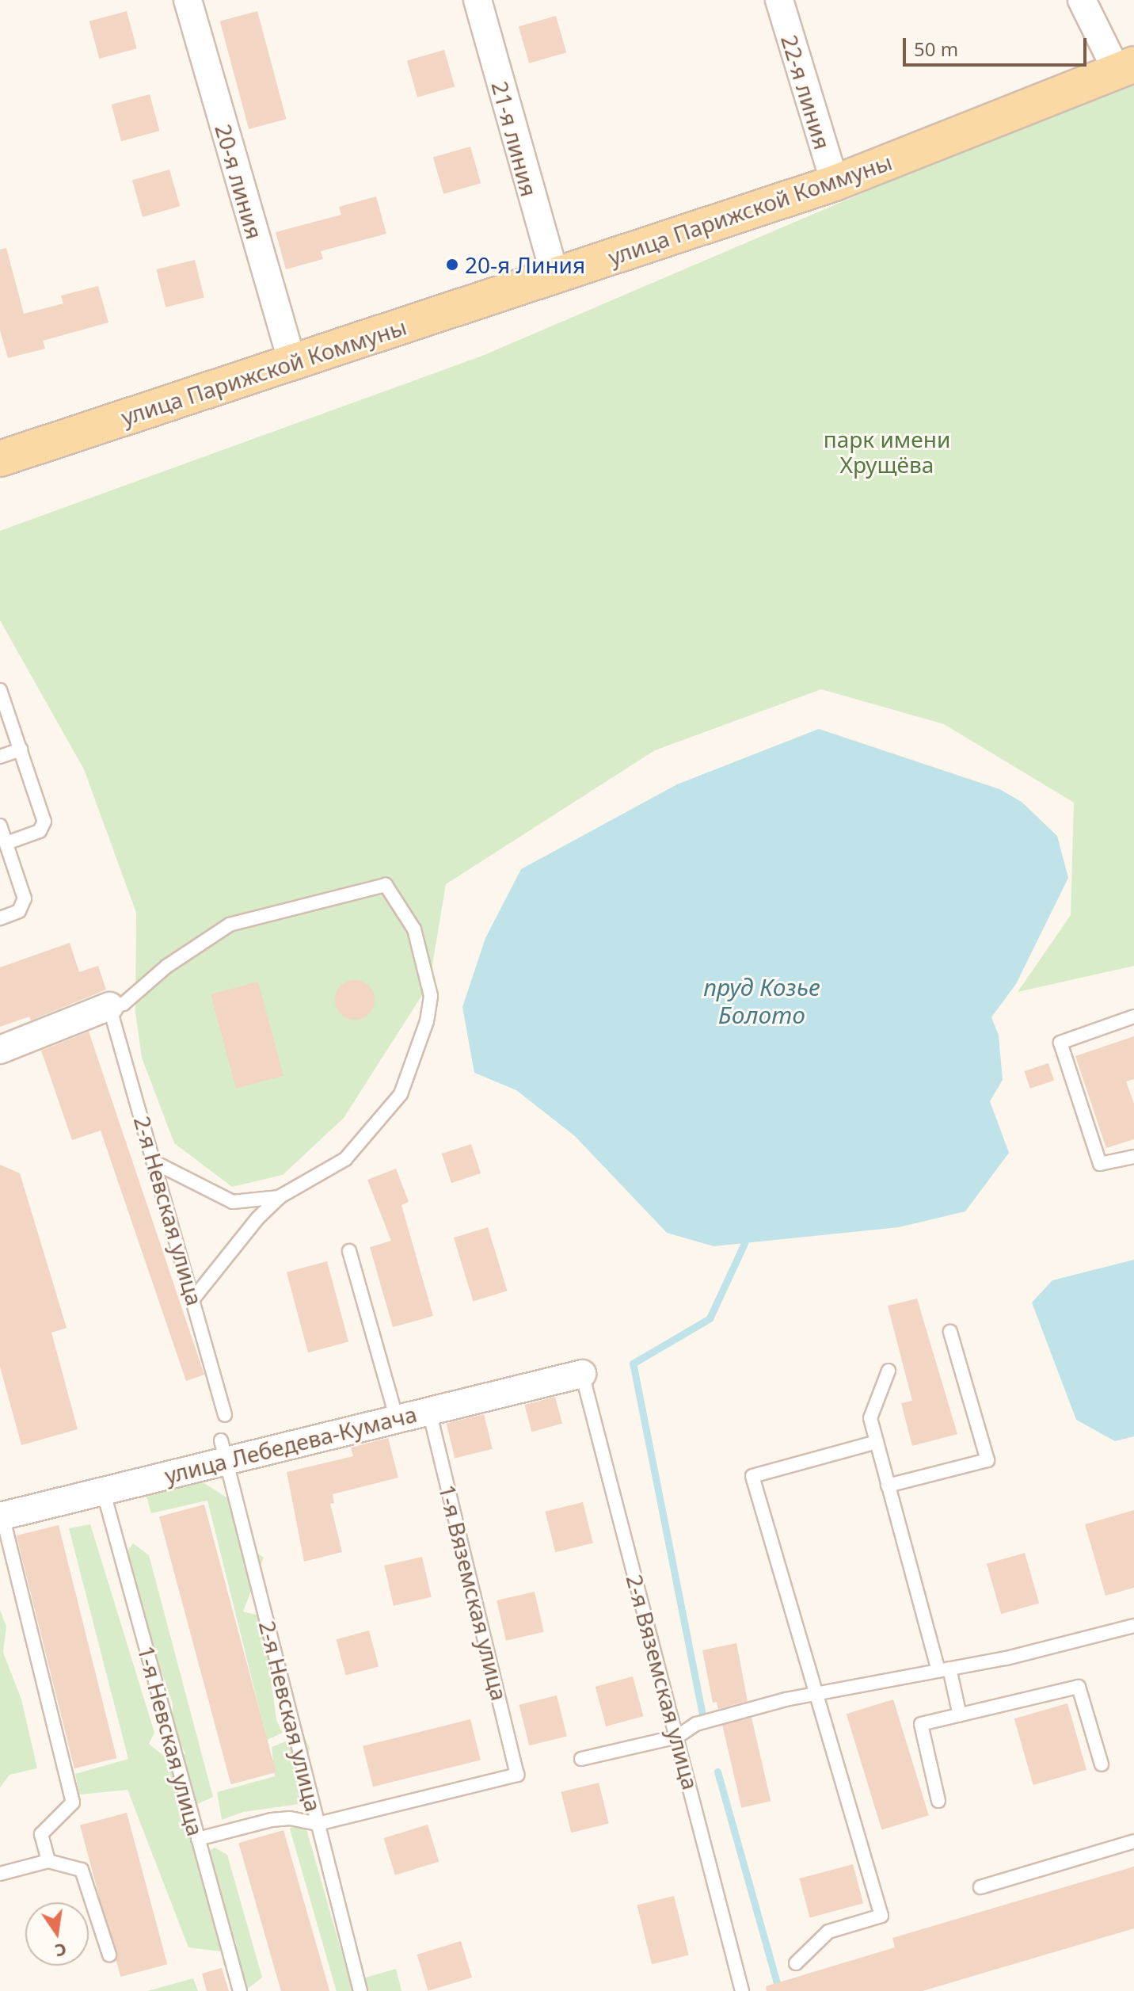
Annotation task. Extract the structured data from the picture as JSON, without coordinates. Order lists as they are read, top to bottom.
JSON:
{
  "streets": {
    "main road": ["улица Парижской Коммуны"],
    "street": [
      "22-я линия",
      "21-я линия",
      "20-я линия",
      "улица Лебедева-Кумача"
    ],
    "lane": [
      "2-я Невская улица",
      "1-я Вяземская улица",
      "2-я Вяземская улица",
      "1-я Невская улица"
    ]
  },
  "crossings": [
    ["22-я линия", "улица Парижской Коммуны"],
    ["21-я линия", "улица Парижской Коммуны"],
    ["20-я линия", "улица Парижской Коммуны"],
    ["2-я Невская улица", "улица Лебедева-Кумача"],
    ["2-я Невская улица", "1-я Вяземская улица"],
    ["улица Лебедева-Кумача", "1-я Вяземская улица"],
    ["улица Лебедева-Кумача", "2-я Вяземская улица"],
    ["улица Лебедева-Кумача", "1-я Невская улица"]
  ],
  "water": ["пруд Козье Болото"],
  "parks": ["парк имени Хрущёва"],
  "places": ["20-я Линия"],
  "scale_bar": "50 m",
  "north": "bottom"
}
